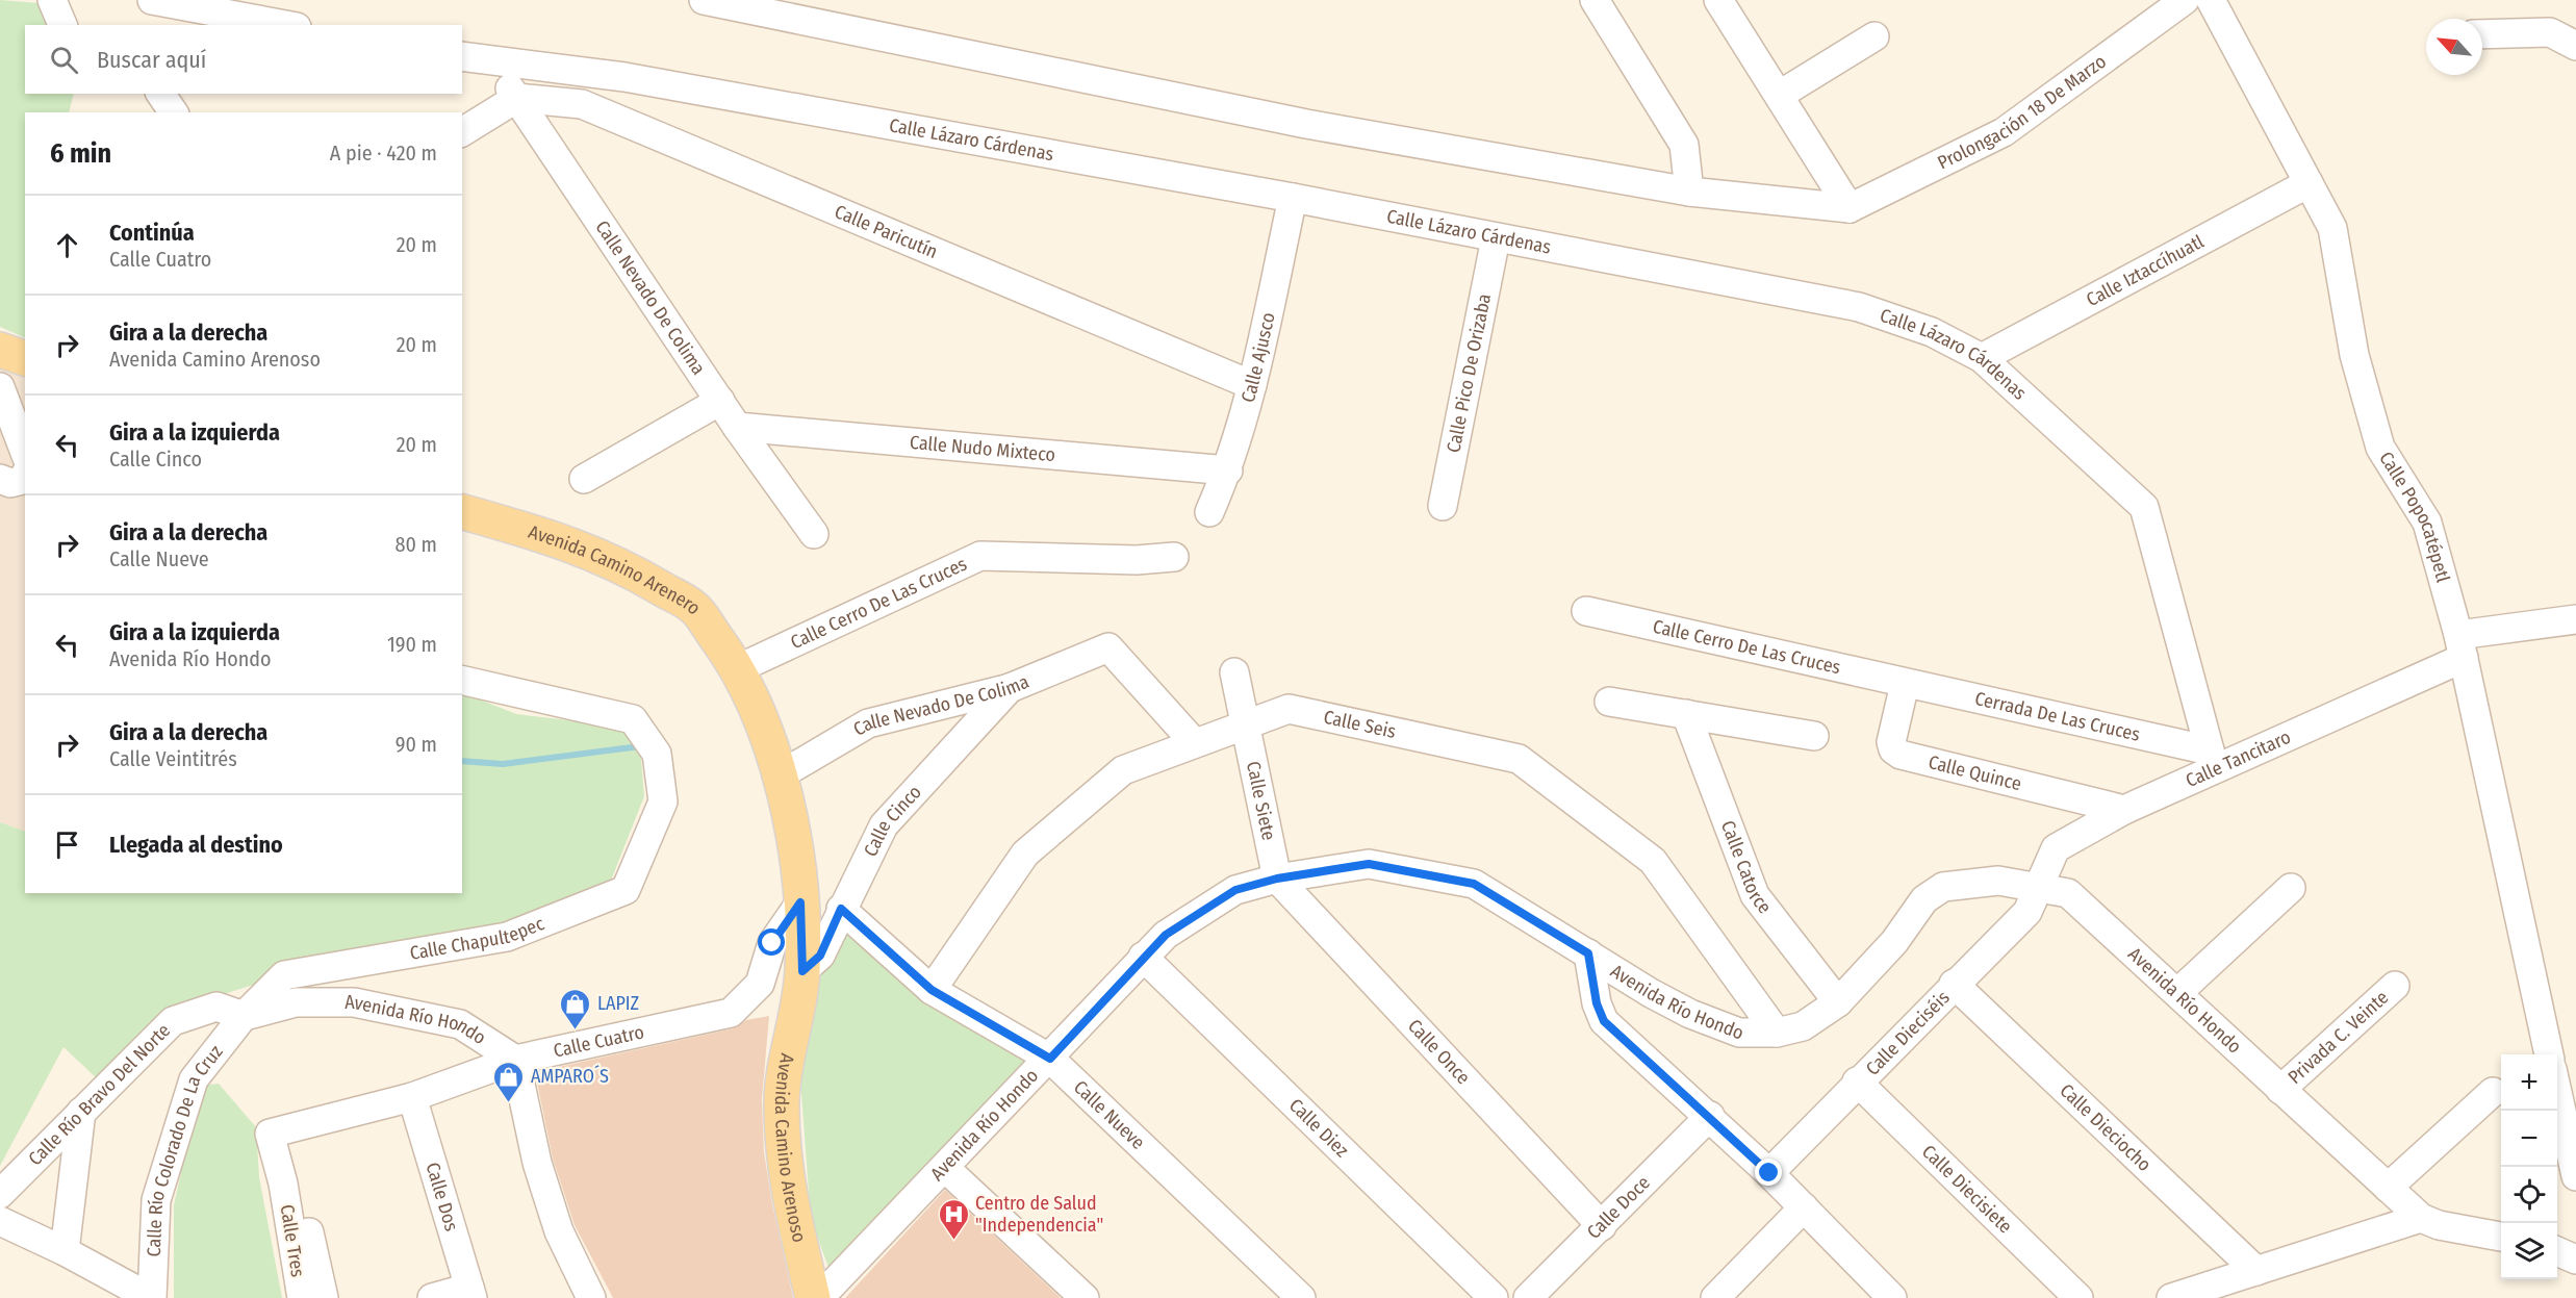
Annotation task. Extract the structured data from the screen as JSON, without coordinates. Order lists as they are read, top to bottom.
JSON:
{
  "streets": {
    "main road": ["Avenida Camino Arenero", "Avenida Camino Arenoso"],
    "street": [
      "Prolongación 18 De Marzo",
      "Calle Lázaro Cárdenas",
      "Calle Paricutín",
      "Calle Iztaccíhuatl",
      "Calle Nevado De Colima",
      "Calle Ajusco",
      "Calle Pico De Orizaba",
      "Calle Nudo Mixteco",
      "Calle Popocatépetl",
      "Calle Cerro De Las Cruces",
      "Cerrada De Las Cruces",
      "Calle Seis",
      "Calle Tancitaro",
      "Calle Quince",
      "Calle Siete",
      "Calle Cinco",
      "Calle Catorce",
      "Calle Chapultepec",
      "Avenida Río Hondo",
      "Calle Dieciséis",
      "Privada C. Veinte",
      "Calle Cuatro",
      "Calle Once",
      "Calle Río Bravo Del Norte",
      "Calle Nueve",
      "Calle Diez",
      "Calle Dieciocho",
      "Calle Río Colorado De La Cruz",
      "Calle Diecisiete",
      "Calle Dos",
      "Calle Doce",
      "Calle Tres"
    ]
  },
  "crossings": [
    ["Calle Lázaro Cárdenas", "Calle Iztaccíhuatl"],
    ["Calle Lázaro Cárdenas", "Calle Nevado De Colima"],
    ["Calle Lázaro Cárdenas", "Calle Ajusco"],
    ["Calle Lázaro Cárdenas", "Calle Pico De Orizaba"],
    ["Calle Lázaro Cárdenas", "Cerrada De Las Cruces"],
    ["Calle Lázaro Cárdenas", "Calle Tancitaro"],
    ["Calle Paricutín", "Calle Nevado De Colima"],
    ["Calle Paricutín", "Calle Ajusco"],
    ["Calle Iztaccíhuatl", "Calle Popocatépetl"],
    ["Calle Nevado De Colima", "Calle Nudo Mixteco"],
    ["Calle Nevado De Colima", "Calle Seis"],
    ["Calle Nevado De Colima", "Calle Cinco"],
    ["Calle Nevado De Colima", "Avenida Camino Arenoso"],
    ["Calle Ajusco", "Calle Nudo Mixteco"],
    ["Calle Popocatépetl", "Calle Tancitaro"],
    ["Avenida Camino Arenero", "Calle Cerro De Las Cruces"],
    ["Avenida Camino Arenero", "Avenida Camino Arenoso"],
    ["Calle Cerro De Las Cruces", "Cerrada De Las Cruces"],
    ["Calle Cerro De Las Cruces", "Calle Quince"],
    ["Calle Cerro De Las Cruces", "Avenida Camino Arenoso"],
    ["Cerrada De Las Cruces", "Calle Tancitaro"],
    ["Cerrada De Las Cruces", "Calle Quince"],
    ["Calle Seis", "Calle Siete"],
    ["Calle Seis", "Avenida Río Hondo"],
    ["Calle Seis", "Calle Nueve"],
    ["Calle Tancitaro", "Calle Quince"],
    ["Calle Tancitaro", "Avenida Río Hondo"],
    ["Calle Tancitaro", "Calle Dieciséis"],
    ["Calle Siete", "Avenida Río Hondo"],
    ["Calle Siete", "Calle Once"],
    ["Calle Cinco", "Calle Nueve"],
    ["Calle Cinco", "Avenida Camino Arenoso"],
    ["Calle Catorce", "Avenida Río Hondo"],
    ["Calle Chapultepec", "Avenida Río Hondo"],
    ["Calle Chapultepec", "Calle Río Bravo Del Norte"],
    ["Calle Chapultepec", "Calle Río Colorado De La Cruz"],
    ["Avenida Río Hondo", "Calle Dieciséis"],
    ["Avenida Río Hondo", "Privada C. Veinte"],
    ["Avenida Río Hondo", "Calle Cuatro"],
    ["Avenida Río Hondo", "Calle Once"],
    ["Avenida Río Hondo", "Calle Río Bravo Del Norte"],
    ["Avenida Río Hondo", "Calle Nueve"],
    ["Avenida Río Hondo", "Calle Diez"],
    ["Avenida Río Hondo", "Calle Río Colorado De La Cruz"],
    ["Calle Dieciséis", "Calle Dieciocho"],
    ["Calle Dieciséis", "Calle Diecisiete"],
    ["Calle Cuatro", "Avenida Camino Arenoso"],
    ["Calle Cuatro", "Calle Dos"],
    ["Calle Cuatro", "Calle Tres"],
    ["Calle Once", "Calle Doce"],
    ["Calle Río Bravo Del Norte", "Calle Río Colorado De La Cruz"]
  ],
  "places": {
    "shop": ["LAPIZ", "AMPARO´S"],
    "hospital": ["Centro de Salud \"Independencia\""]
  },
  "north": "top left",
  "page": {
    "search": "Buscar aquí",
    "heading": ["6 min", "A pie · 420 m"],
    "list": [
      ["Continúa", "Calle Cuatro", "20 m"],
      ["Gira a la derecha", "Avenida Camino Arenoso", "20 m"],
      ["Gira a la izquierda", "Calle Cinco", "20 m"],
      ["Gira a la derecha", "Calle Nueve", "80 m"],
      ["Gira a la izquierda", "Avenida Río Hondo", "190 m"],
      ["Gira a la derecha", "Calle Veintitrés", "90 m"],
      "Llegada al destino"
    ],
    "map_buttons": ["+", "−"]
  }
}
